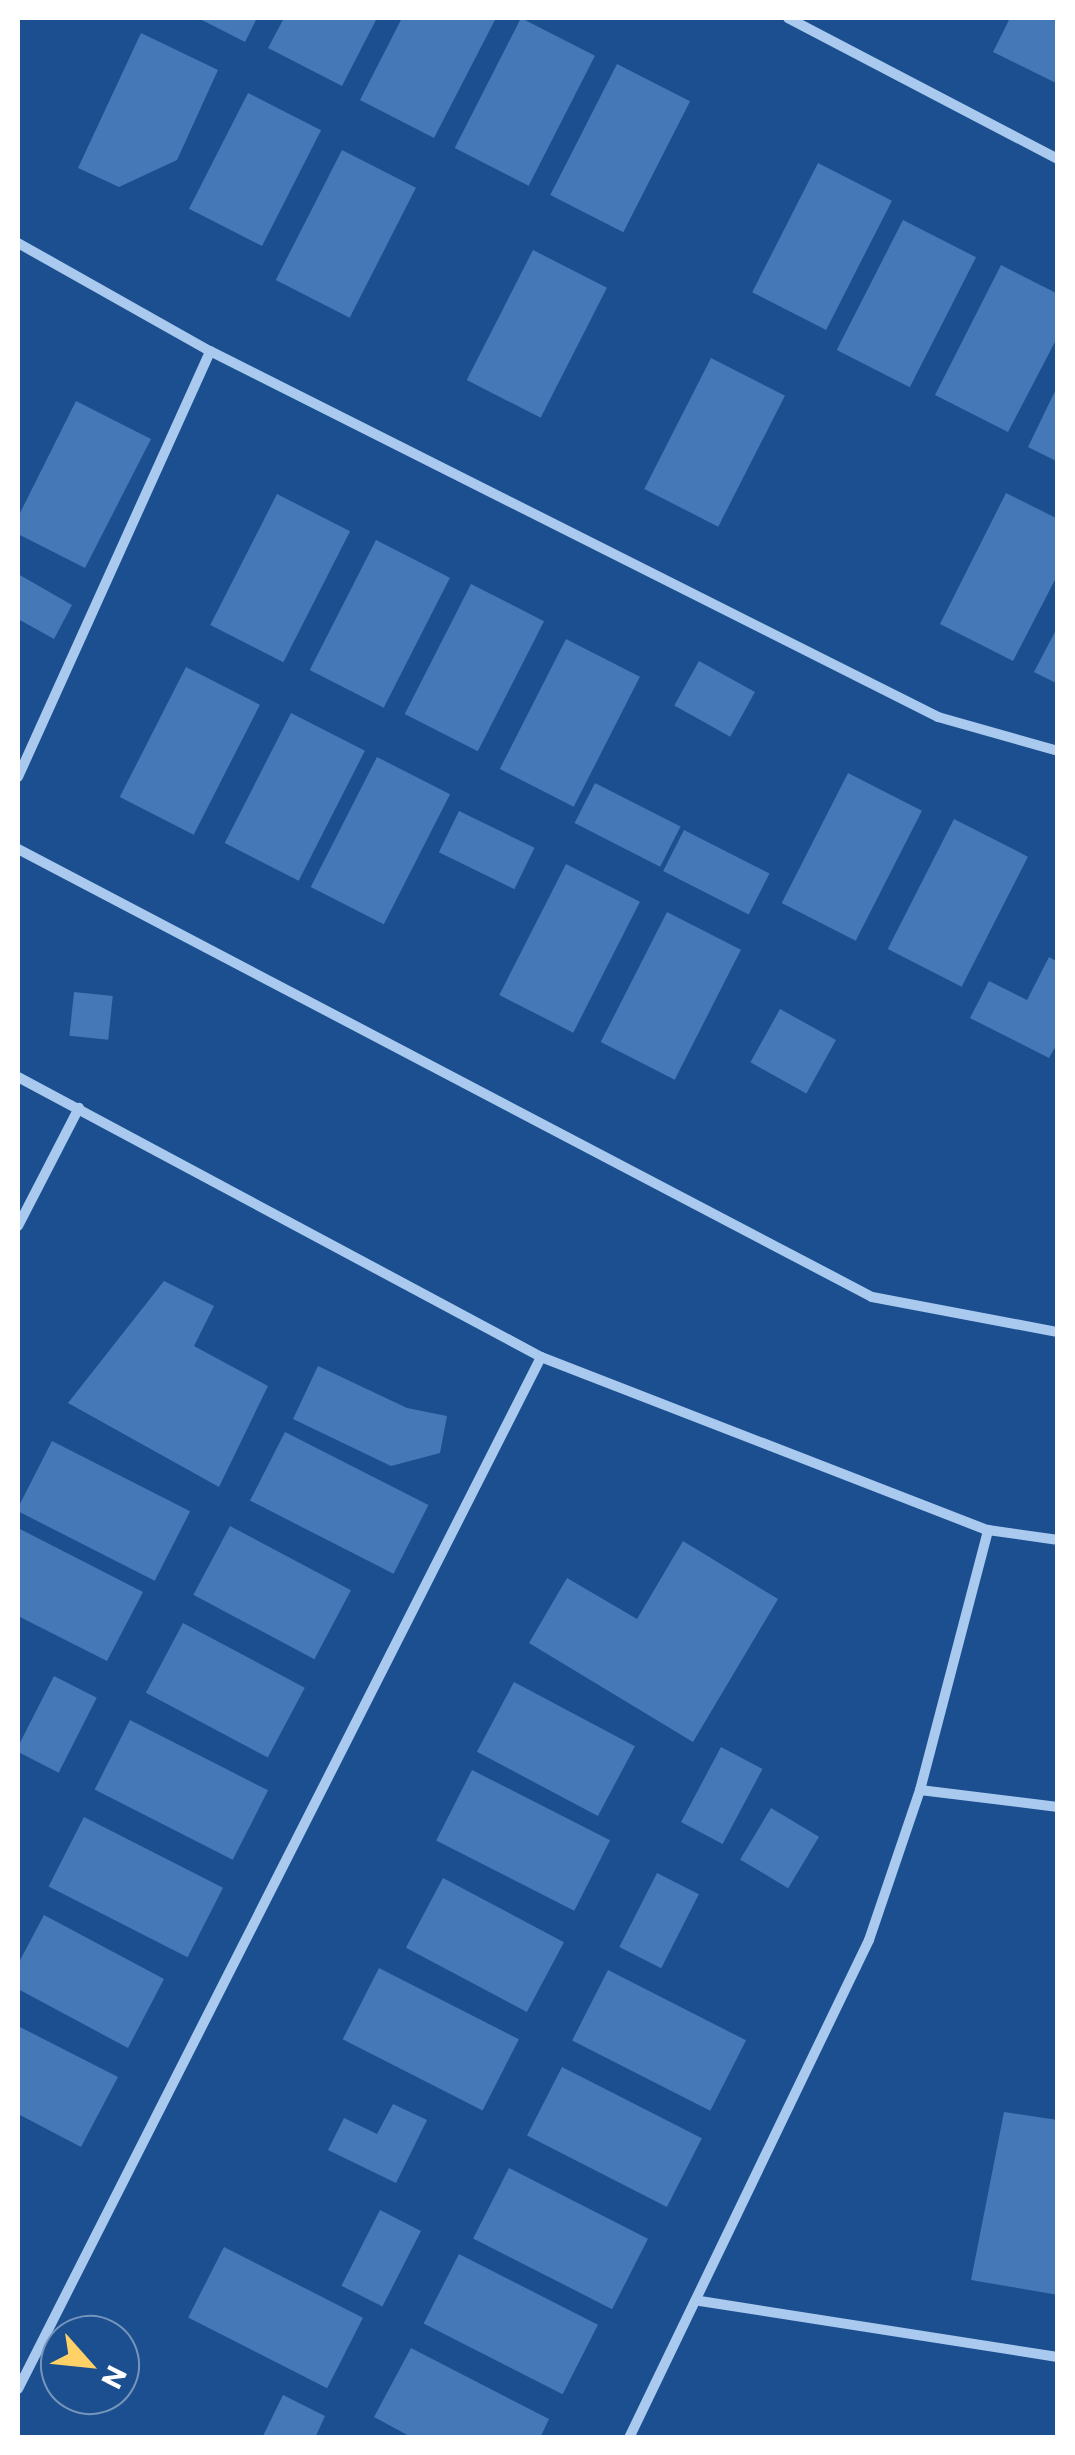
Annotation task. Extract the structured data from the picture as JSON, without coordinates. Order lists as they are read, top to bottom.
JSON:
{
  "north": "bottom right"
}
